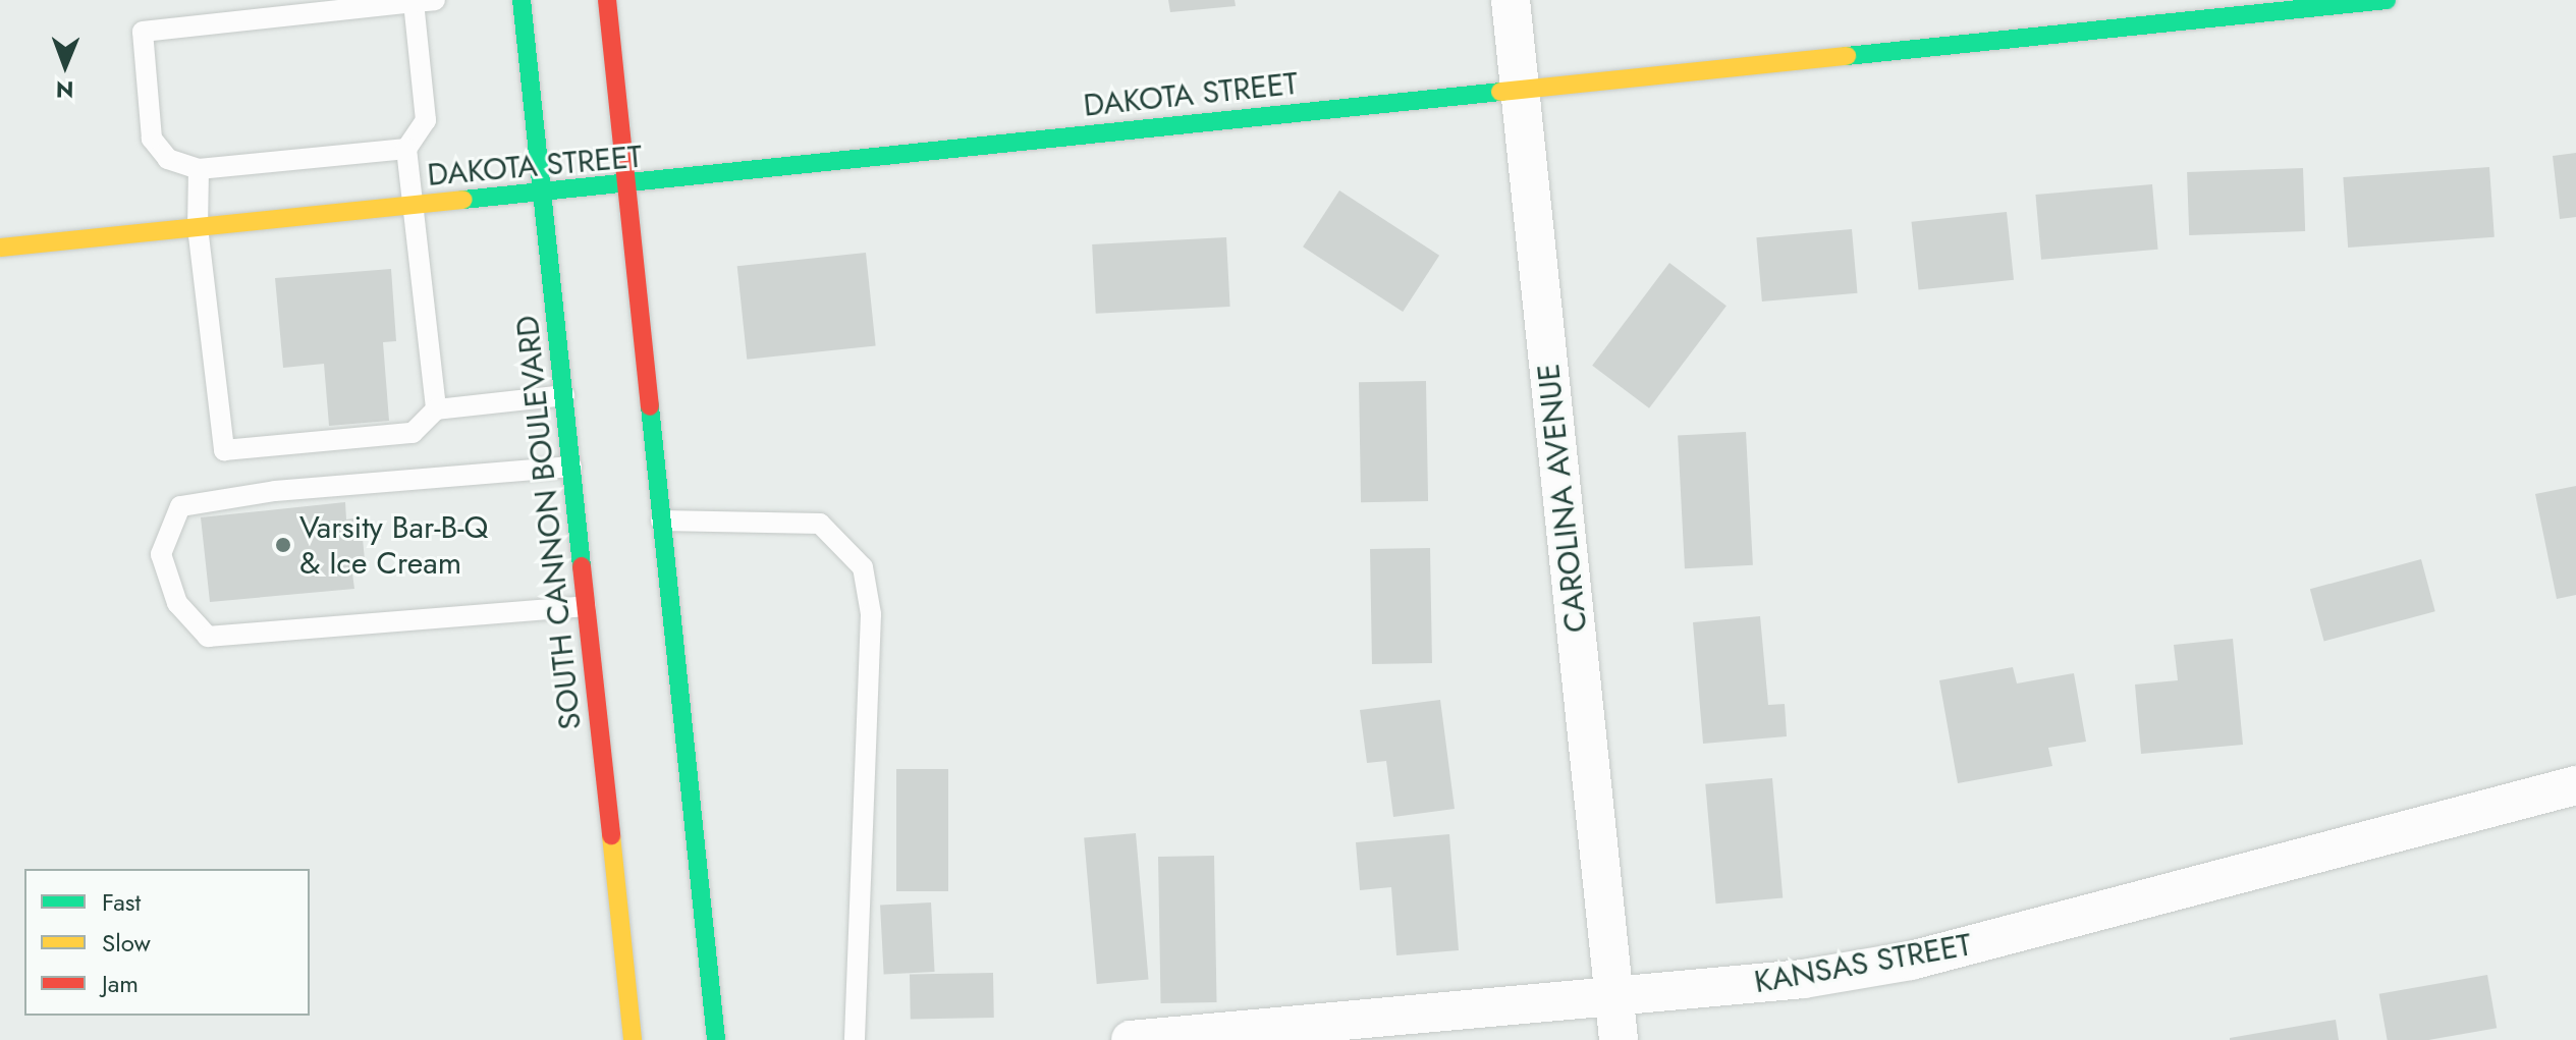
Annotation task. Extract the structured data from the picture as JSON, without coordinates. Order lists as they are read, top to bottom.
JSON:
{
  "streets": {
    "street": [
      "DAKOTA STREET",
      "CAROLINA AVENUE",
      "SOUTH CANNON BOULEVARD",
      "KANSAS STREET"
    ]
  },
  "crossings": [
    ["DAKOTA STREET", "CAROLINA AVENUE"],
    ["DAKOTA STREET", "SOUTH CANNON BOULEVARD"],
    ["CAROLINA AVENUE", "KANSAS STREET"]
  ],
  "places": ["Varsity Bar-B-Q & Ice Cream"],
  "legend": ["Fast", "Slow", "Jam"],
  "north": "bottom"
}
